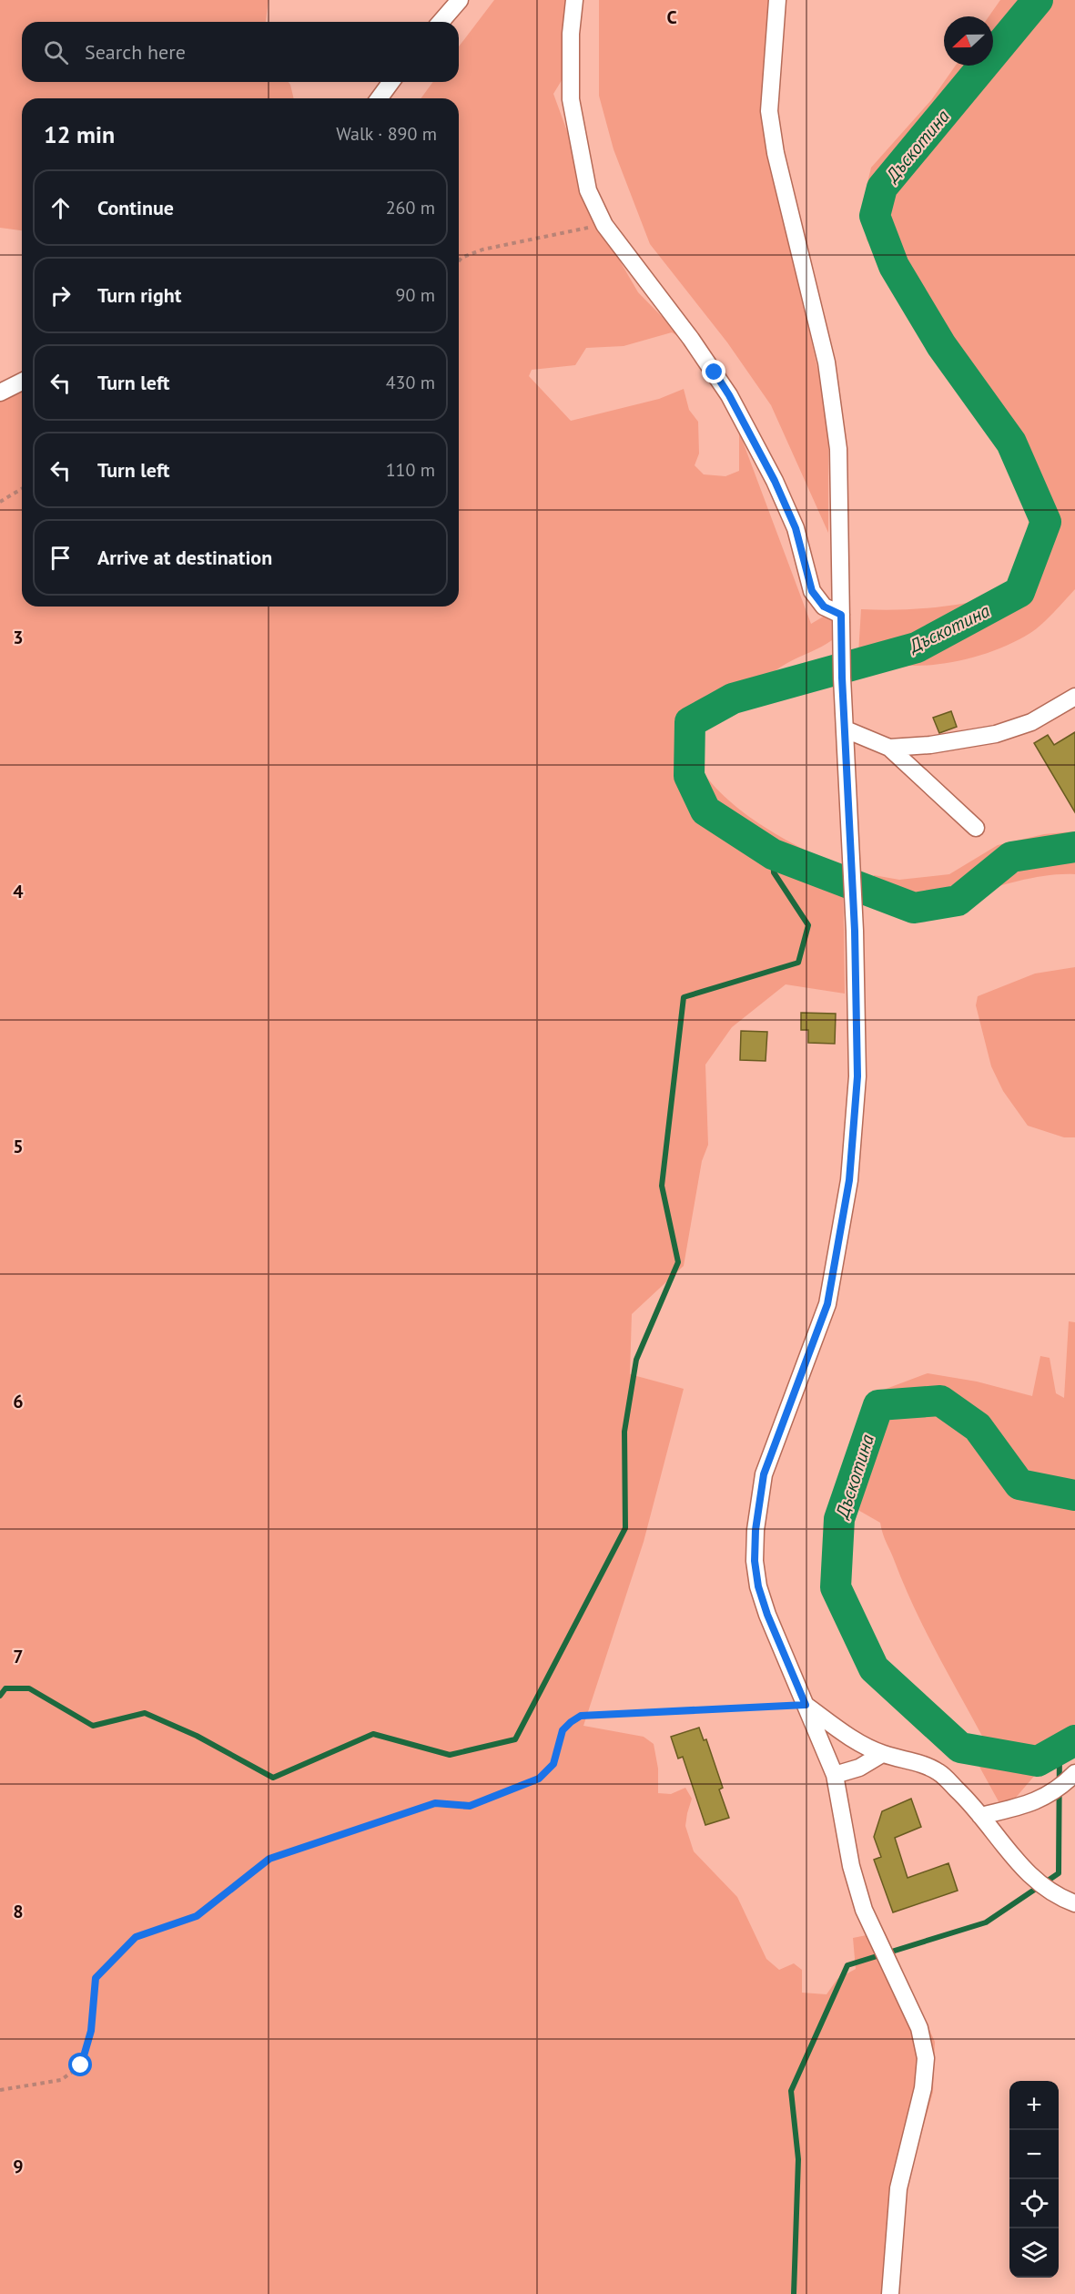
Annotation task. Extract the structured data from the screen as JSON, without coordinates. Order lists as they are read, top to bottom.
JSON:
{
  "water": ["Дъскотина"],
  "north": "left",
  "page": {
    "search": "Search here",
    "heading": ["12 min", "Walk · 890 m"],
    "list": [
      ["Continue", "260 m"],
      ["Turn right", "90 m"],
      ["Turn left", "430 m"],
      ["Turn left", "110 m"],
      "Arrive at destination"
    ],
    "map_buttons": ["+", "−"]
  },
  "grid": {
    "columns": ["C"],
    "rows": [
      "3",
      "4",
      "5",
      "6",
      "7",
      "8",
      "9"
    ]
  }
}
